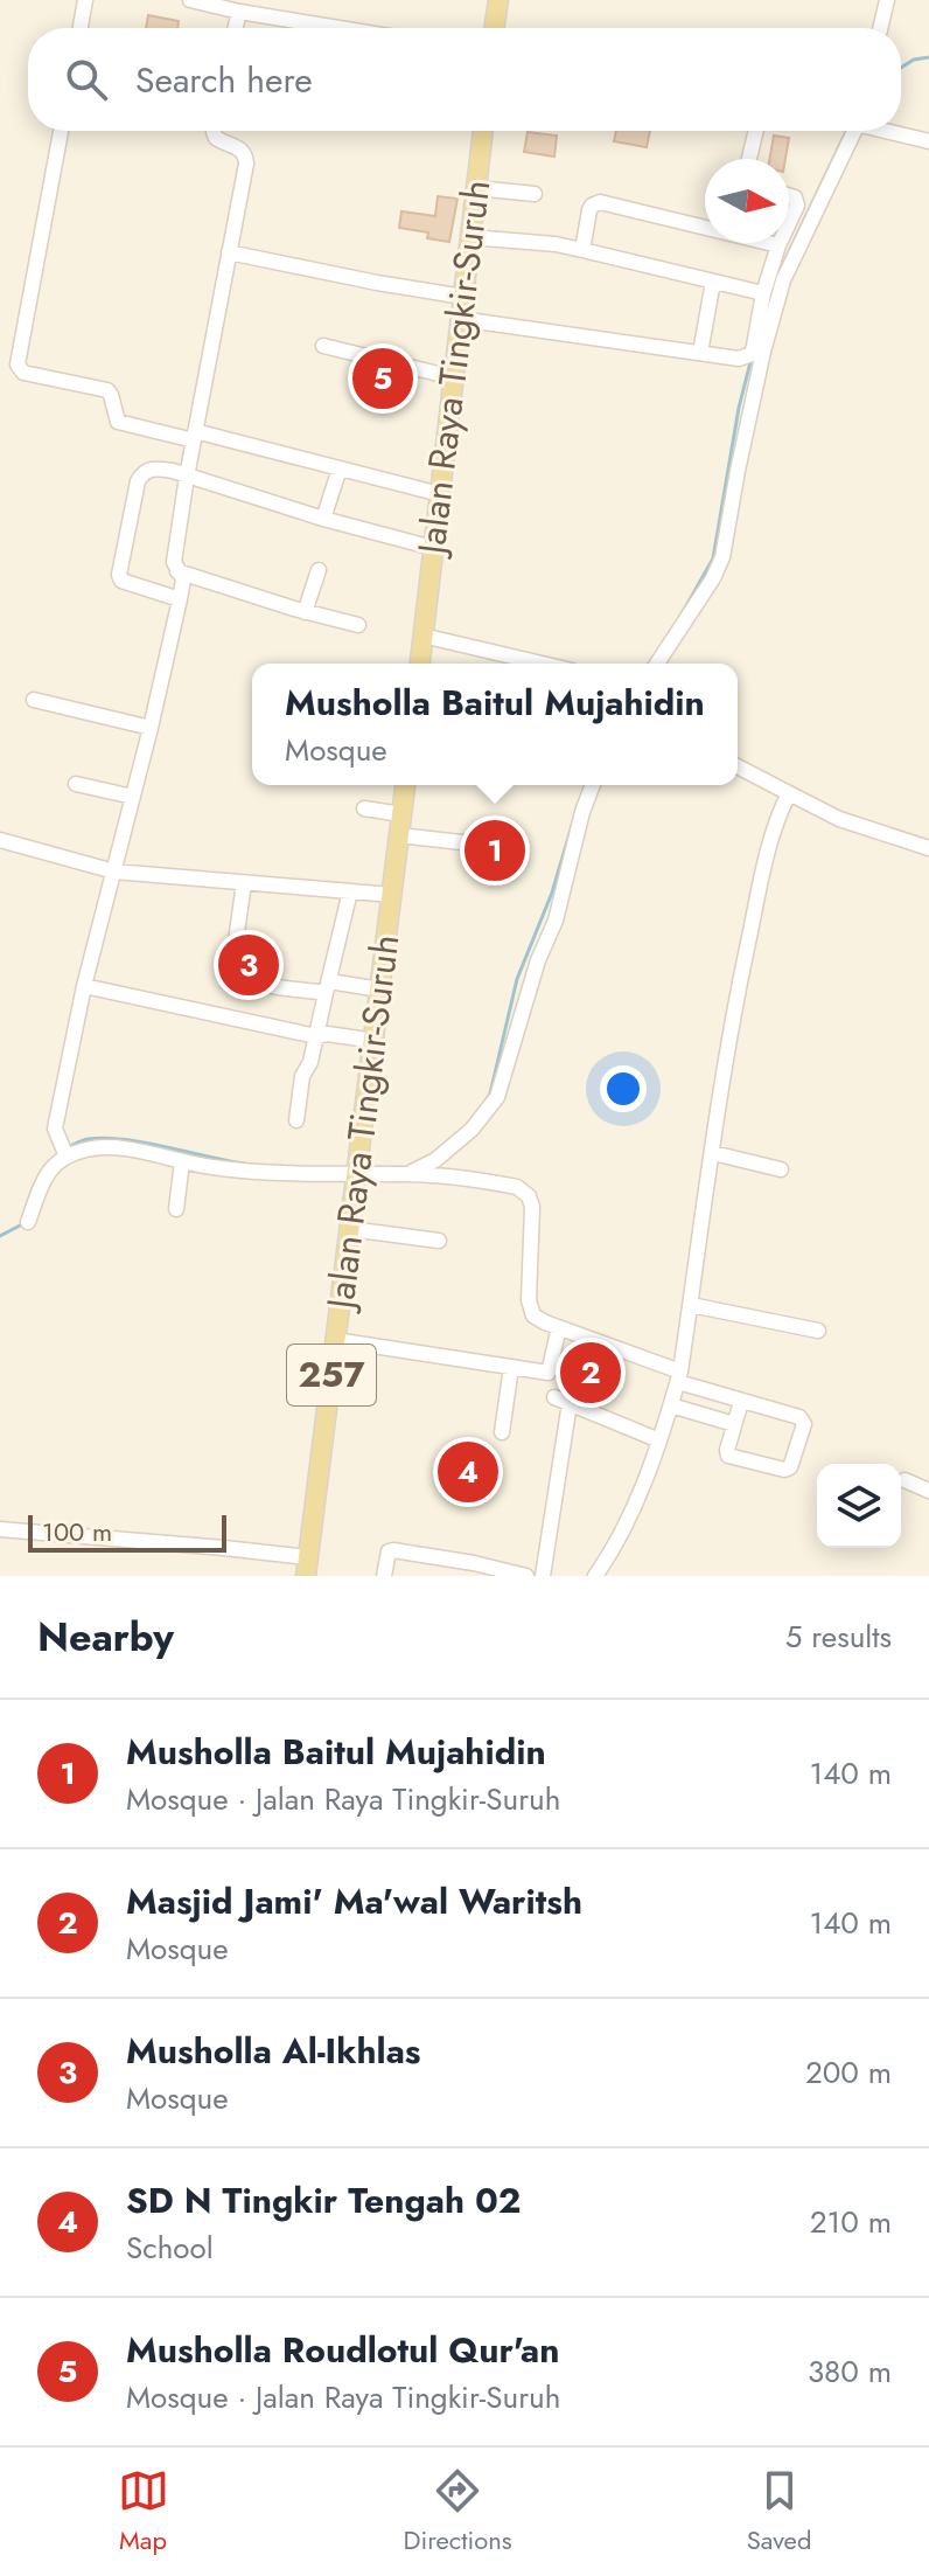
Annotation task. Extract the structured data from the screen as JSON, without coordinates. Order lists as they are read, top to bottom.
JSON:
{
  "streets": {
    "main road": ["Jalan Raya Tingkir-Suruh", "257"]
  },
  "scale_bar": "100 m",
  "north": "right",
  "page": {
    "search": "Search here",
    "pins": [
      "5",
      "1",
      "3",
      "2",
      "4"
    ],
    "popup": ["Musholla Baitul Mujahidin", "Mosque"],
    "scale": "100 m",
    "heading": ["Nearby", "5 results"],
    "list": [
      {
        "mark": "1",
        "name": "Musholla Baitul Mujahidin",
        "note": "Mosque · Jalan Raya Tingkir-Suruh",
        "value": "140 m"
      },
      {
        "mark": "2",
        "name": "Masjid Jami' Ma'wal Waritsh",
        "note": "Mosque",
        "value": "140 m"
      },
      {
        "mark": "3",
        "name": "Musholla Al-Ikhlas",
        "note": "Mosque",
        "value": "200 m"
      },
      {
        "mark": "4",
        "name": "SD N Tingkir Tengah 02",
        "note": "School",
        "value": "210 m"
      },
      {
        "mark": "5",
        "name": "Musholla Roudlotul Qur'an",
        "note": "Mosque · Jalan Raya Tingkir-Suruh",
        "value": "380 m"
      }
    ],
    "nav": ["Map", "Directions", "Saved"]
  }
}
